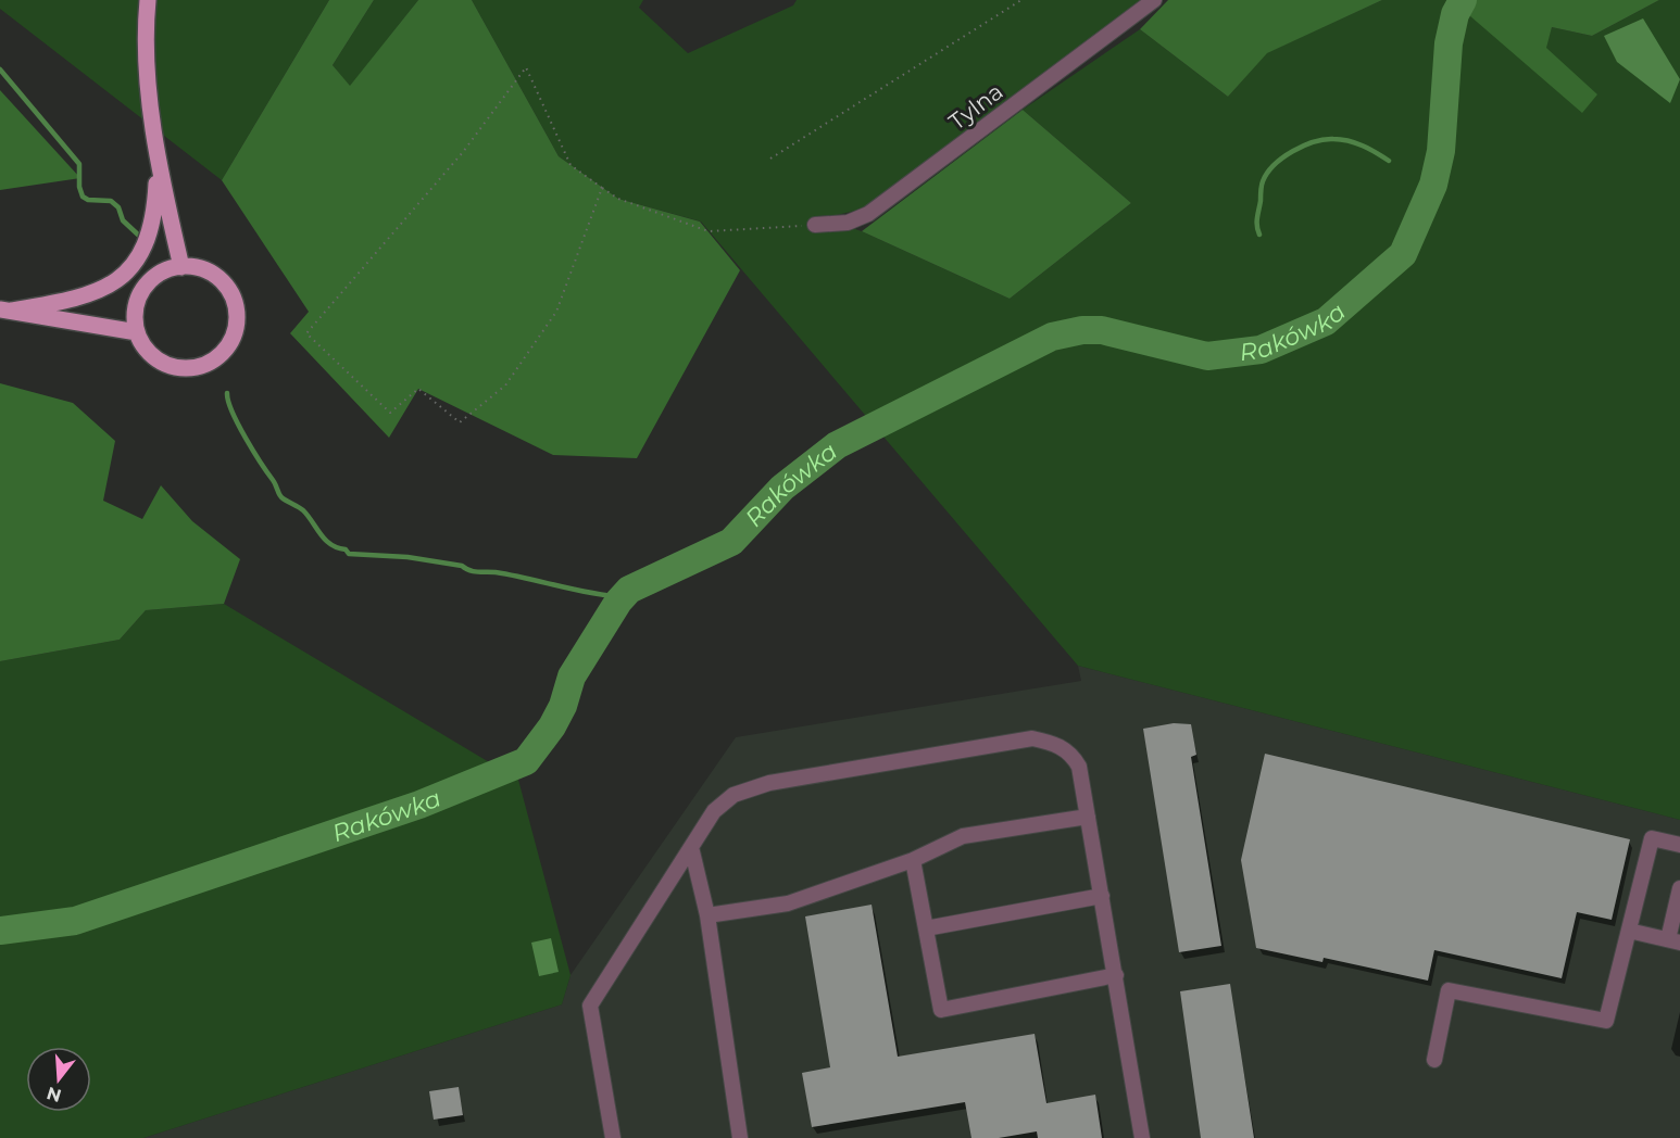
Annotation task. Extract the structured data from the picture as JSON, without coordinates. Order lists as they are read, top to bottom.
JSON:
{
  "streets": {
    "street": ["Tylna"]
  },
  "water": ["Rakówka"],
  "north": "bottom"
}
